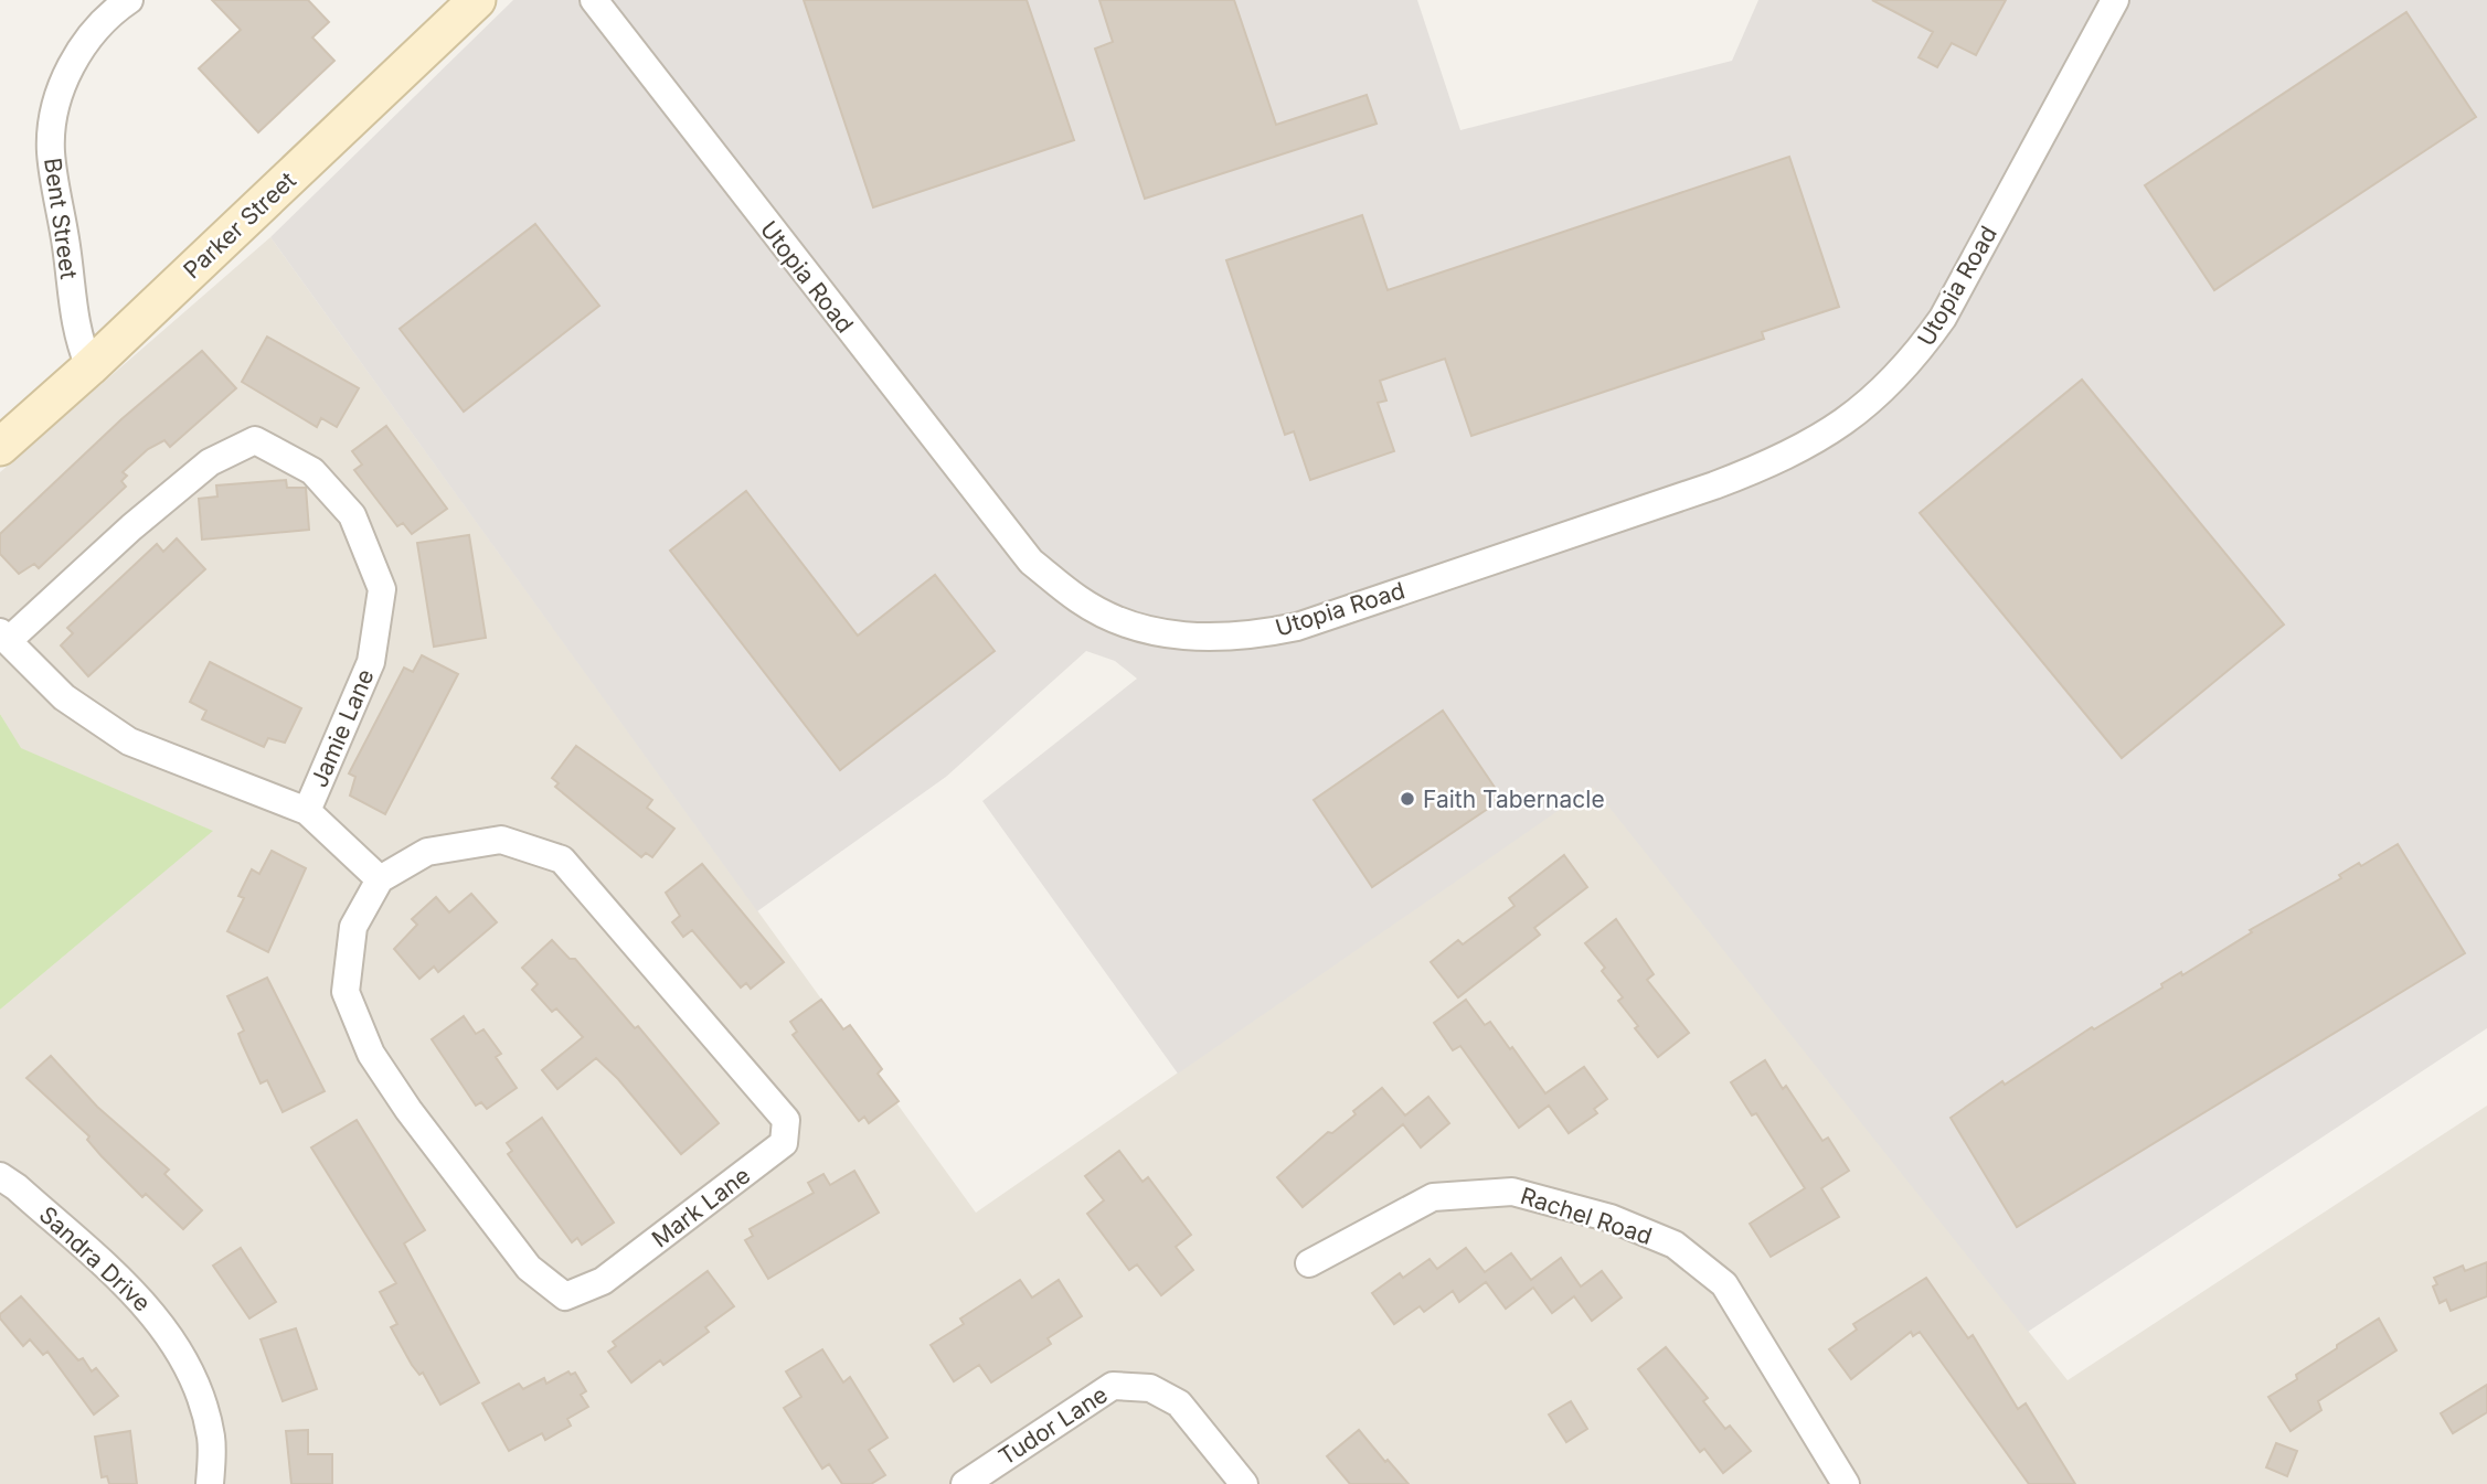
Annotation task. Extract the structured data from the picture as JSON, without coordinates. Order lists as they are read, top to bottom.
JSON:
{
  "streets": {
    "street": [
      "Bent Street",
      "Parker Street",
      "Utopia Road",
      "Jamie Lane",
      "Mark Lane",
      "Rachel Road",
      "Sandra Drive",
      "Tudor Lane"
    ]
  },
  "crossings": [
    ["Bent Street", "Parker Street"]
  ],
  "places": ["Faith Tabernacle"]
}
